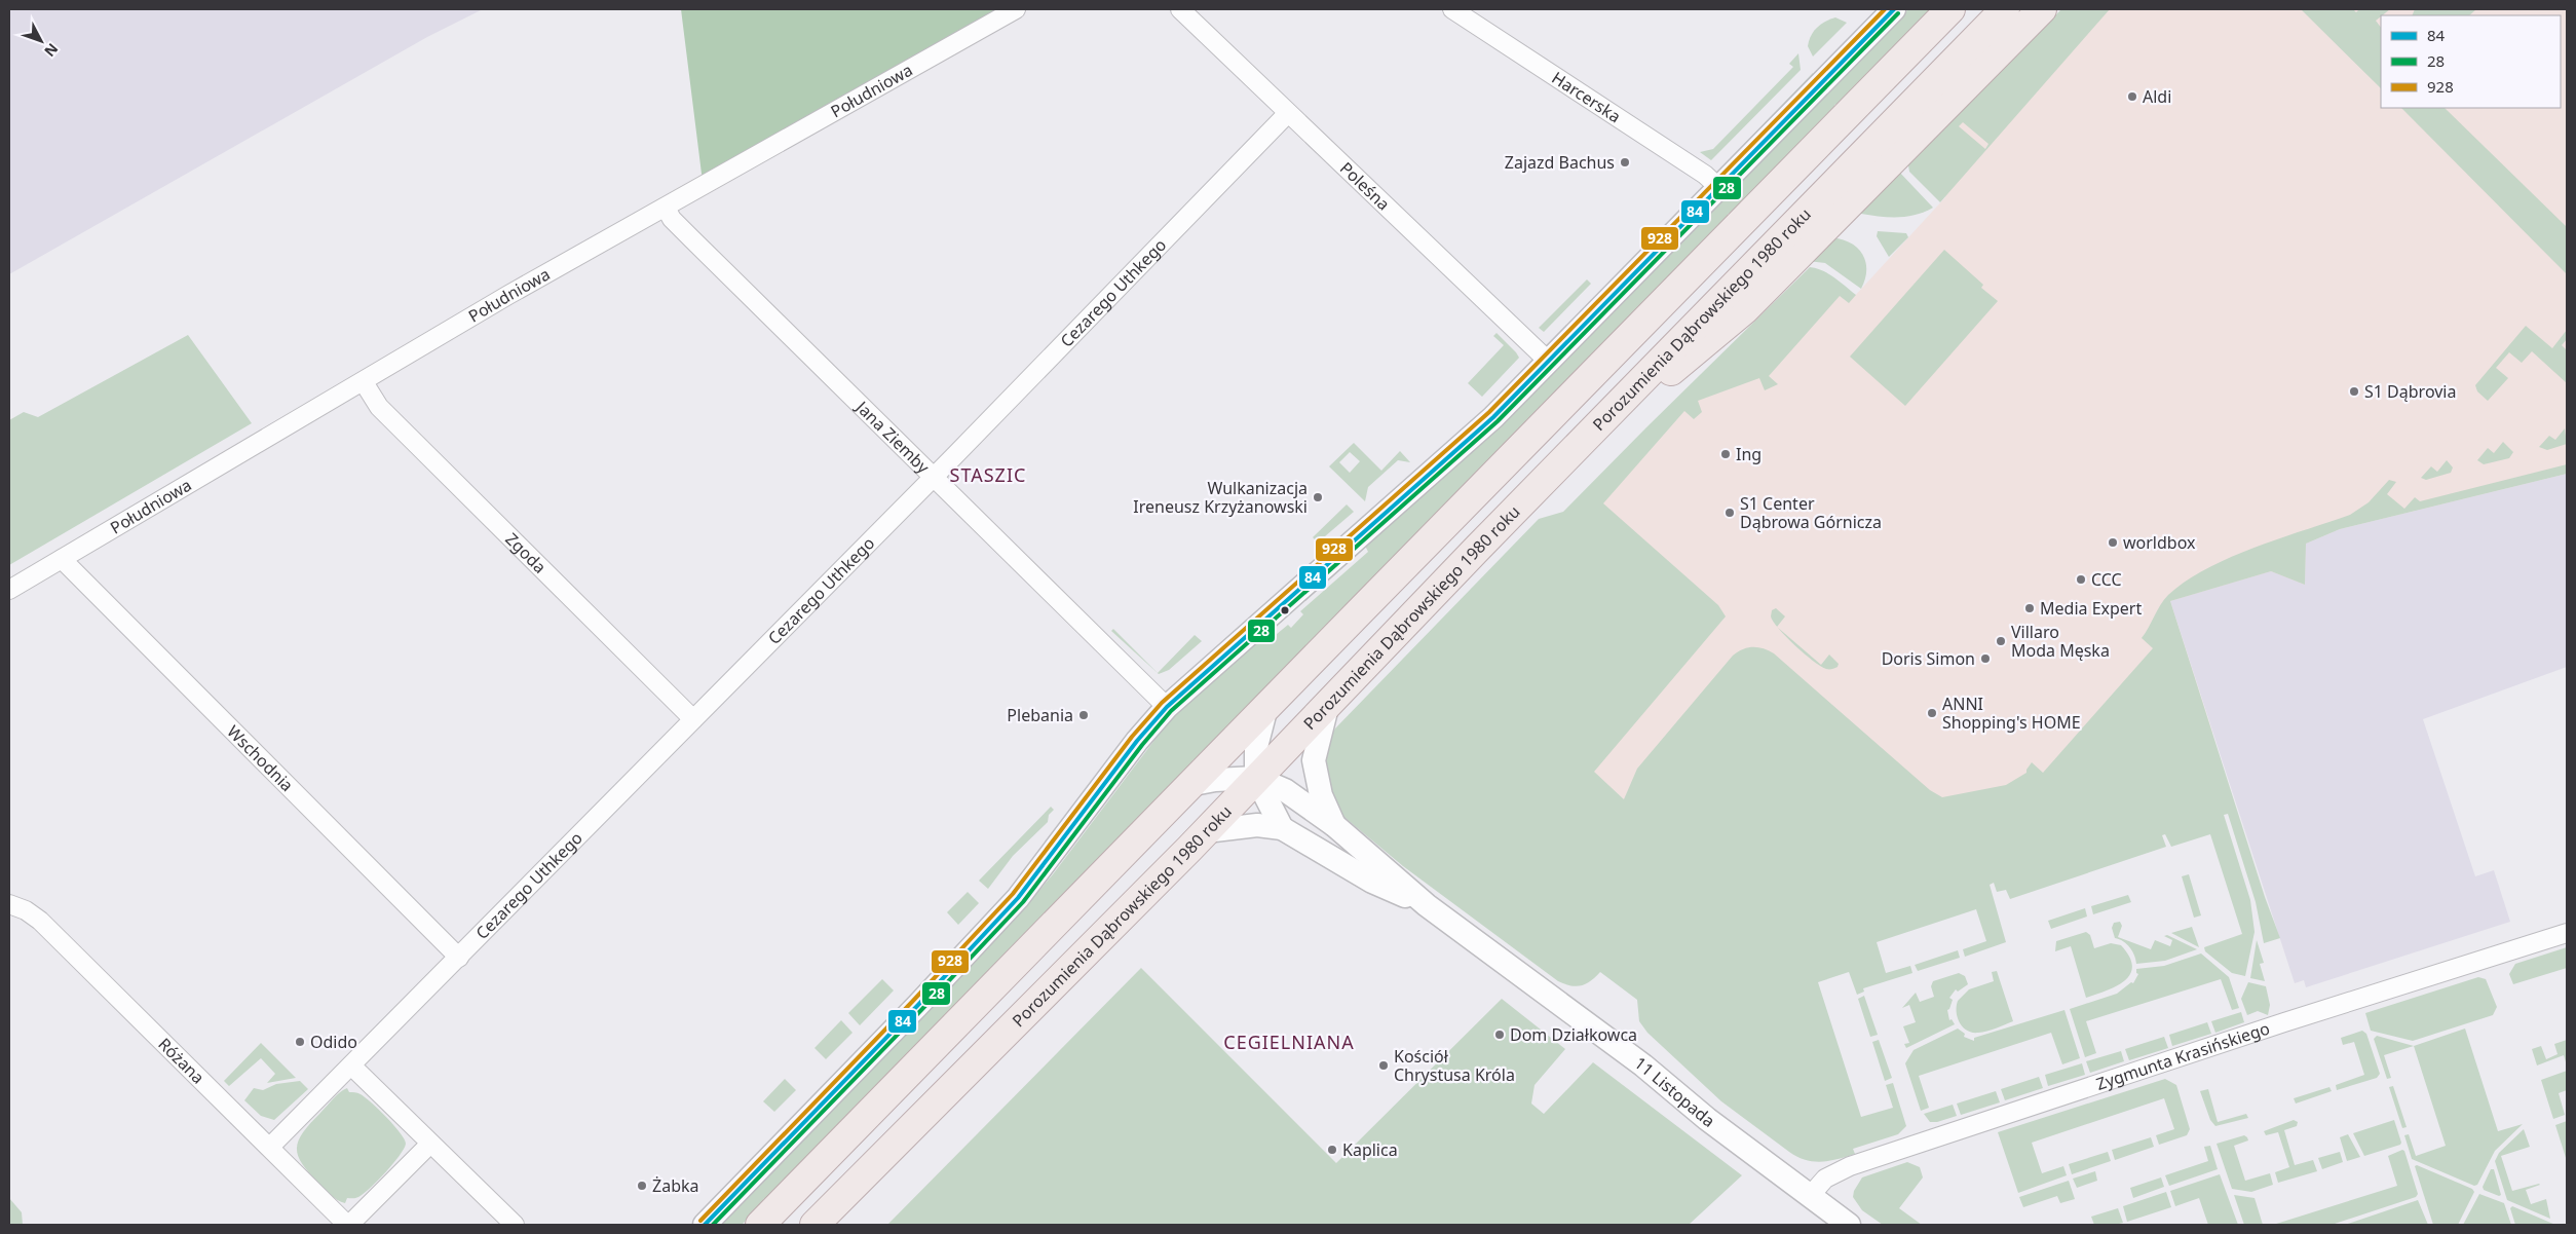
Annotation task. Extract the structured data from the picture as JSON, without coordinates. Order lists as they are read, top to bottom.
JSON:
{
  "streets": {
    "main road": ["Porozumienia Dąbrowskiego 1980 roku"],
    "street": [
      "Południowa",
      "Harcerska",
      "Poleśna",
      "Cezarego Uthkego",
      "Jana Ziemby",
      "Zgoda",
      "Wschodnia",
      "Zygmunta Krasińskiego",
      "Różana",
      "11 Listopada"
    ]
  },
  "crossings": [
    ["Południowa", "Jana Ziemby"],
    ["Południowa", "Zgoda"],
    ["Południowa", "Wschodnia"],
    ["Poleśna", "Cezarego Uthkego"],
    ["Cezarego Uthkego", "Jana Ziemby"],
    ["Cezarego Uthkego", "Zgoda"],
    ["Cezarego Uthkego", "Wschodnia"],
    ["Cezarego Uthkego", "Różana"],
    ["Porozumienia Dąbrowskiego 1980 roku", "11 Listopada"],
    ["Zygmunta Krasińskiego", "11 Listopada"]
  ],
  "districts": ["STASZIC", "CEGIELNIANA"],
  "places": [
    "Aldi",
    "Zajazd Bachus",
    "S1 Dąbrovia",
    "Ing",
    "Wulkanizacja Ireneusz Krzyżanowski",
    "S1 Center Dąbrowa Górnicza",
    "worldbox",
    "CCC",
    "Media Expert",
    "Villaro Moda Męska",
    "Doris Simon",
    "ANNI Shopping's HOME",
    "Plebania",
    "Dom Działkowca",
    "Odido",
    "Kościół Chrystusa Króla",
    "Kaplica",
    "Żabka"
  ],
  "lines": ["transit line 84", "transit line 928", "transit line 28"],
  "legend": ["84", "28", "928"],
  "north": "bottom right"
}
